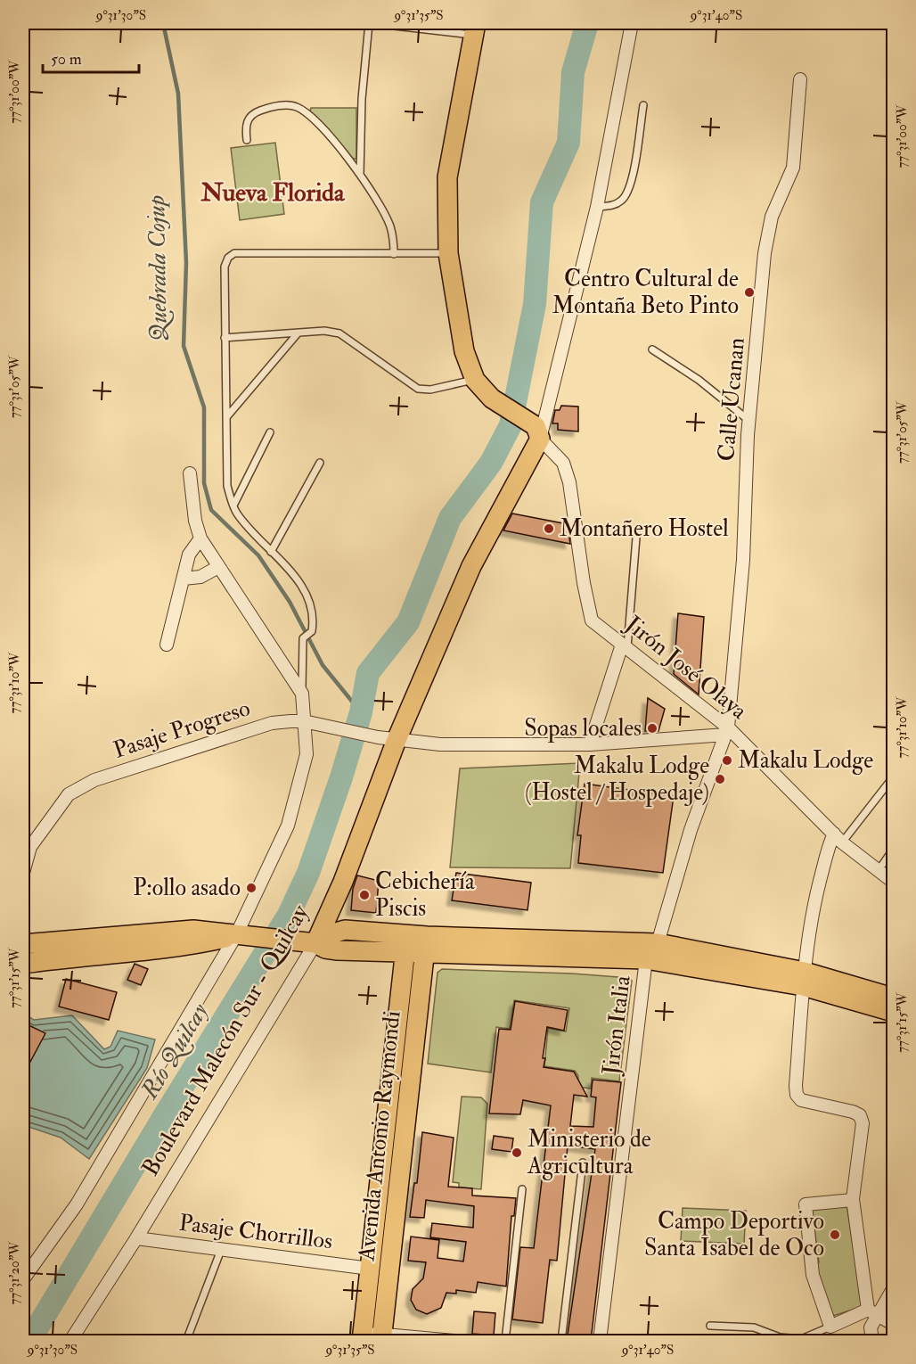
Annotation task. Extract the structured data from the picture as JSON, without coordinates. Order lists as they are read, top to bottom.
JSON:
{
  "streets": {
    "main road": ["Boulevard Malecón Sur - Quilcay", "Avenida Antonio Raymondi"],
    "street": [
      "Calle Ucanan",
      "Jirón José Olaya",
      "Pasaje Progreso",
      "Jirón Italia",
      "Pasaje Chorrillos"
    ]
  },
  "crossings": [
    ["Calle Ucanan", "Jirón José Olaya"],
    ["Calle Ucanan", "Jirón Italia"],
    ["Jirón José Olaya", "Pasaje Progreso"],
    ["Jirón José Olaya", "Jirón Italia"],
    ["Jirón José Olaya", "Boulevard Malecón Sur - Quilcay"],
    ["Boulevard Malecón Sur - Quilcay", "Pasaje Chorrillos"],
    ["Avenida Antonio Raymondi", "Pasaje Chorrillos"]
  ],
  "districts": ["Nueva Florida"],
  "water": ["Quebrada Cojup", "Río Quilcay"],
  "places": [
    "Centro Cultural de Montaña Beto Pinto",
    "Montañero Hostel",
    "Sopas locales",
    "Makalu Lodge",
    "Makalu Lodge (Hostel / Hospedaje)",
    "P:ollo asado",
    "Cebichería Piscis",
    "Ministerio de Agricultura",
    "Campo Deportivo Santa Isabel de Oco"
  ],
  "scale_bar": "50 m",
  "coordinates": [
    "9°31'30\"S",
    "9°31'35\"S",
    "9°31'40\"S",
    "77°31'00\"W",
    "77°31'05\"W",
    "77°31'10\"W",
    "77°31'15\"W",
    "77°31'20\"W"
  ]
}
